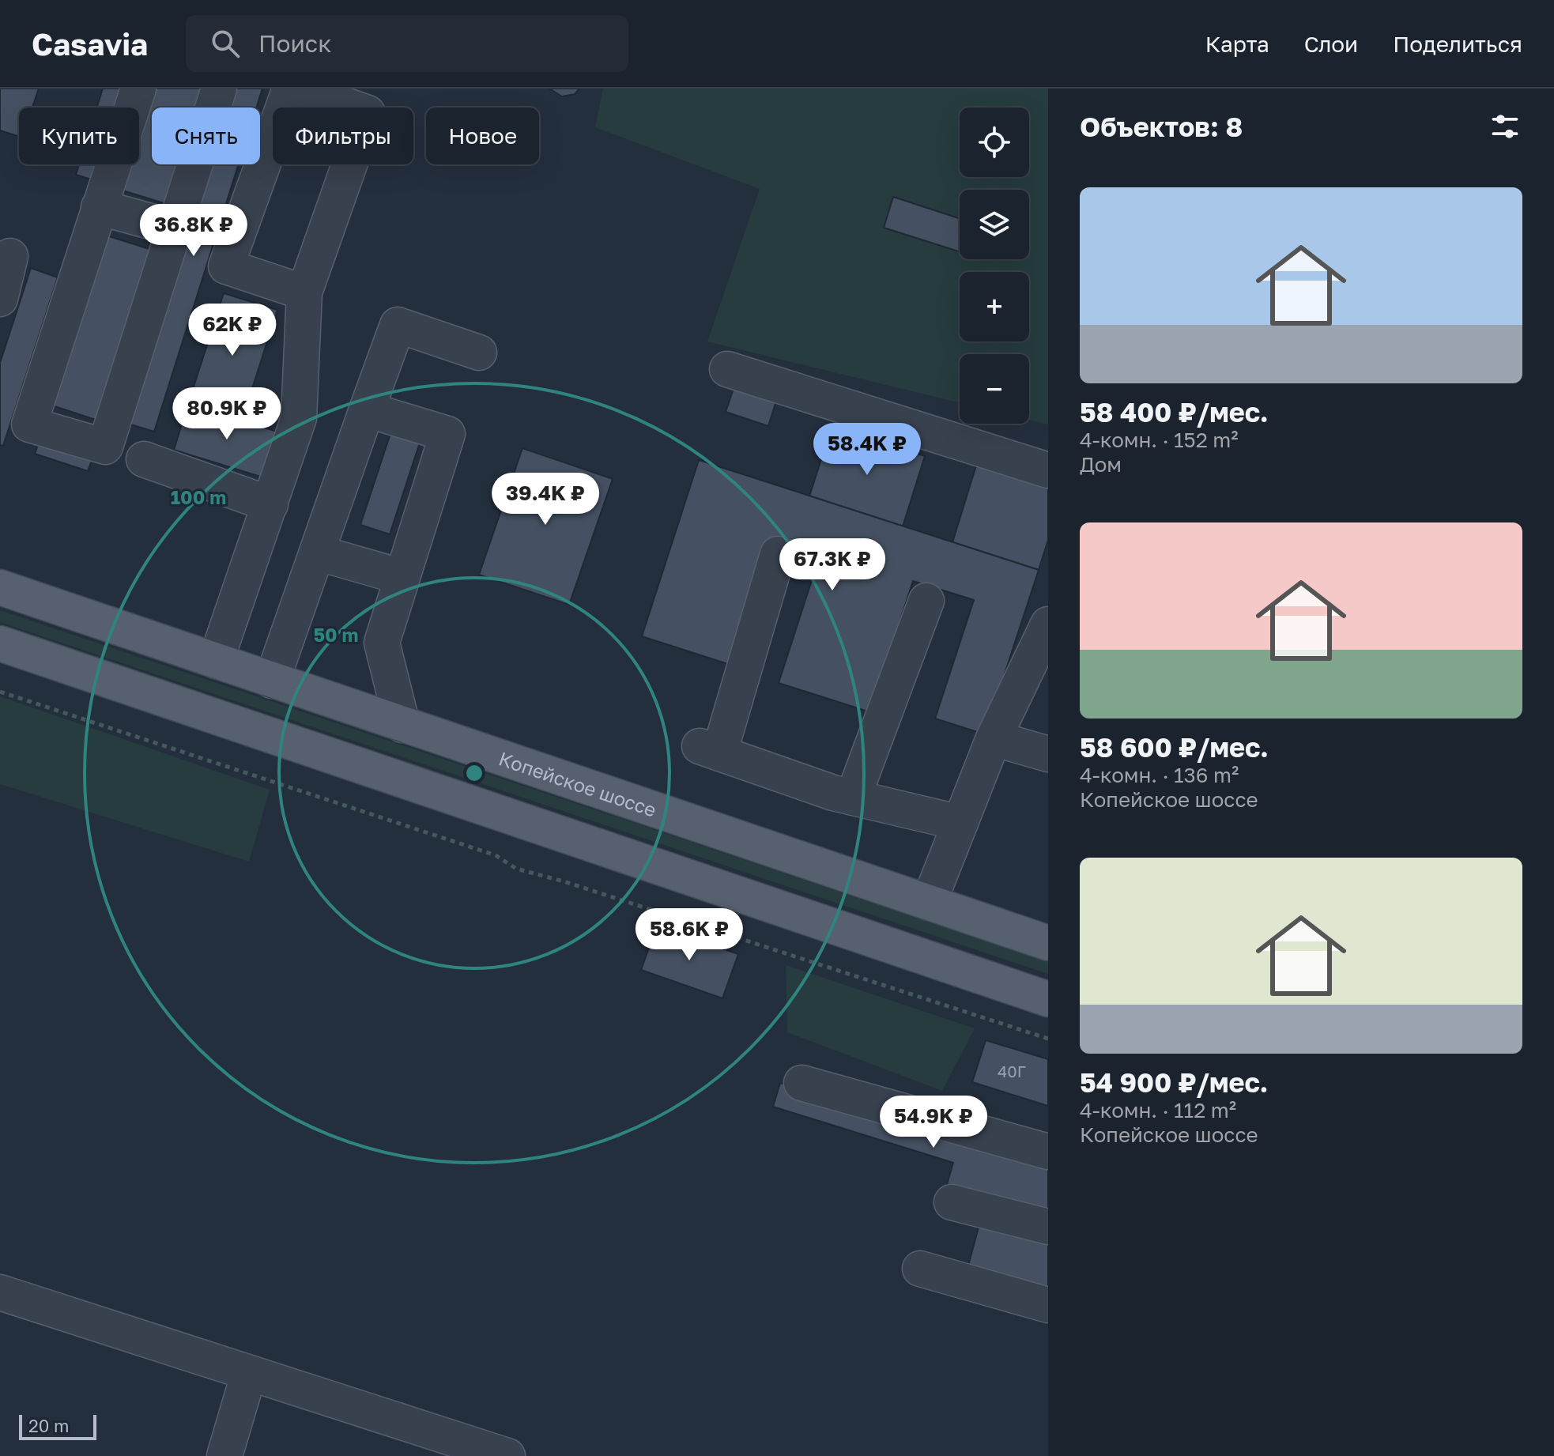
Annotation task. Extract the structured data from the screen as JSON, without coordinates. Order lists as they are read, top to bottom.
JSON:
{
  "streets": {
    "main road": ["Копейское шоссе"]
  },
  "house_numbers": ["40Г"],
  "scale_bar": "20 m",
  "page": {
    "header": "Casavia",
    "search": "Поиск",
    "nav": ["Карта", "Слои", "Поделиться"],
    "heading": "Объектов: 8",
    "map_buttons": ["+", "−"],
    "chip": [
      "Купить",
      "Снять",
      "Фильтры",
      "Новое"
    ],
    "list": [
      {
        "name": "58 400 ₽/мес.",
        "note": "4-комн. · 152 m² · Дом"
      },
      {
        "name": "58 600 ₽/мес.",
        "note": "4-комн. · 136 m² · Копейское шоссе"
      },
      {
        "name": "54 900 ₽/мес.",
        "note": "4-комн. · 112 m² · Копейское шоссе"
      }
    ],
    "price": [
      "36.8K ₽",
      "62K ₽",
      "80.9K ₽",
      "58.4K ₽",
      "39.4K ₽",
      "67.3K ₽",
      "58.6K ₽",
      "54.9K ₽"
    ],
    "scale": "20 m"
  },
  "rings": ["100 m", "50 m"]
}
